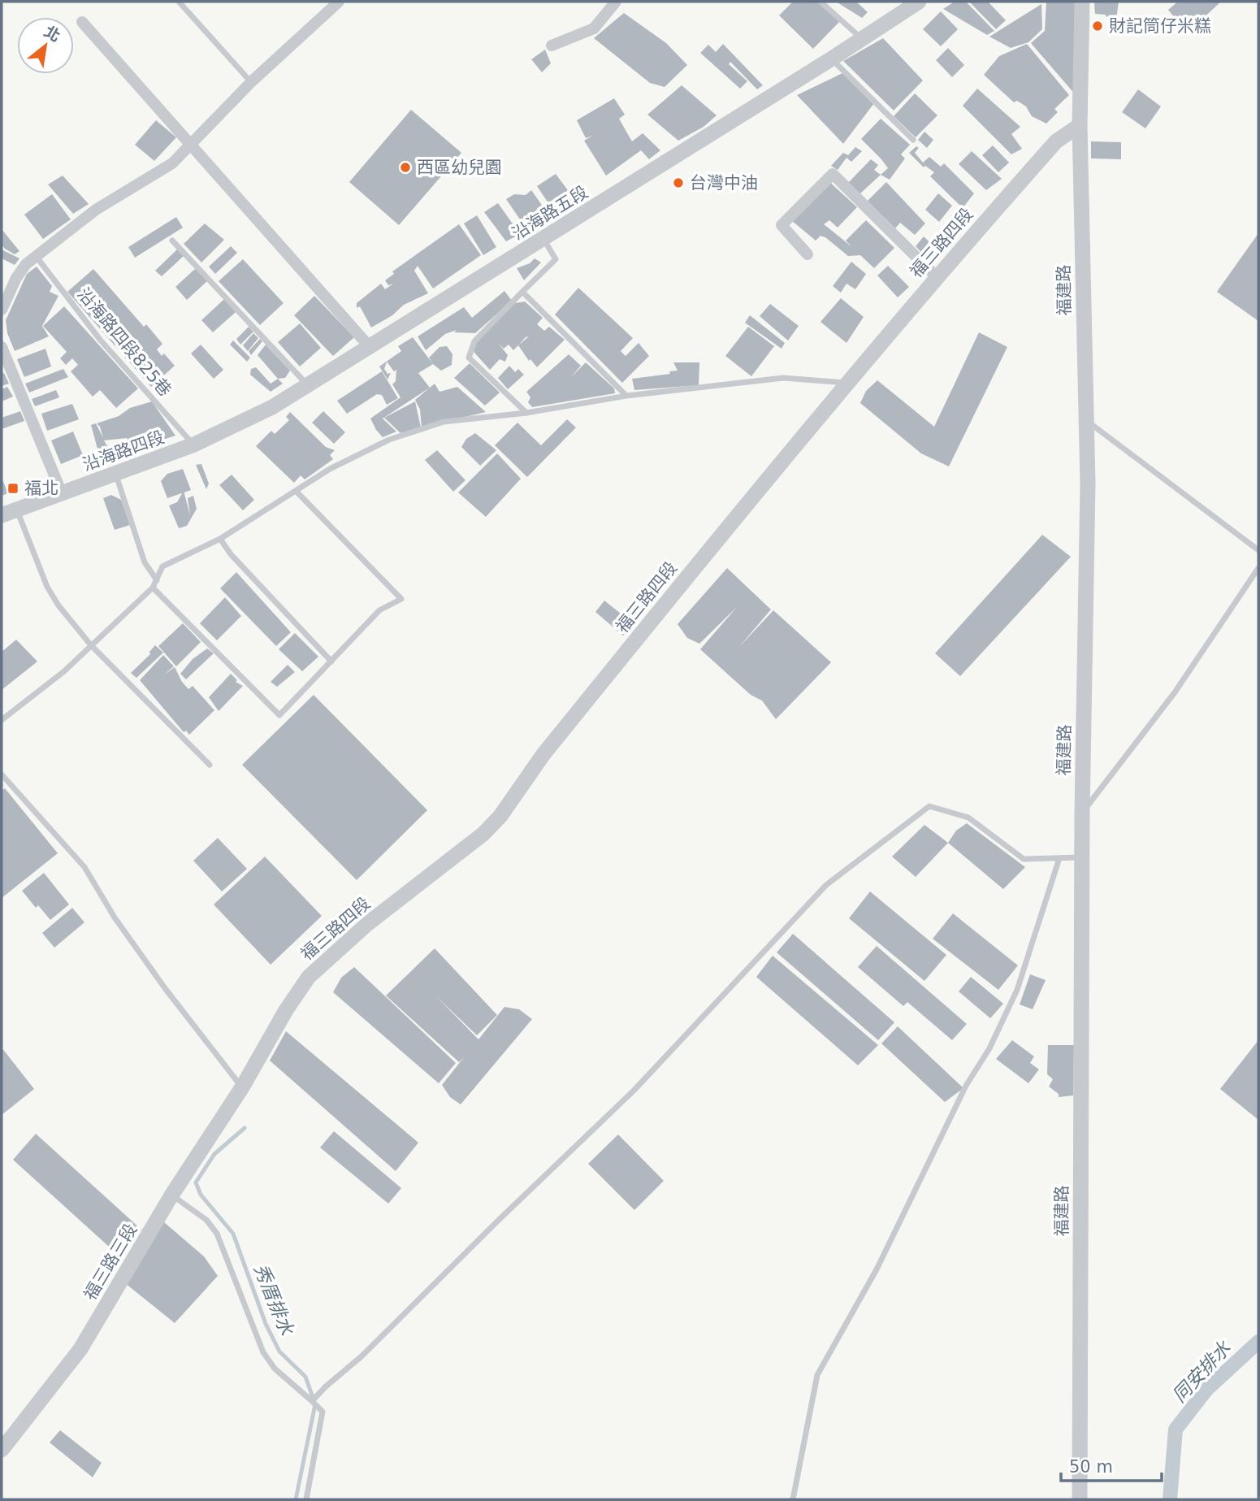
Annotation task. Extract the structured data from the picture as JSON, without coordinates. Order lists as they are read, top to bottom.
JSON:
{
  "streets": {
    "street": [
      "沿海路五段",
      "福三路四段",
      "福建路",
      "沿海路四段",
      "福三路三段"
    ],
    "lane": ["沿海路四段825巷"]
  },
  "crossings": [
    ["沿海路五段", "沿海路四段825巷"],
    ["沿海路五段", "沿海路四段"],
    ["福三路四段", "福建路"],
    ["福三路四段", "福三路三段"],
    ["沿海路四段825巷", "沿海路四段"]
  ],
  "water": ["秀厝排水", "同安排水"],
  "places": {
    "other": ["財記筒仔米糕", "西區幼兒園", "台灣中油"],
    "transit": ["福北"]
  },
  "scale_bar": "50 m",
  "north": "top right"
}
